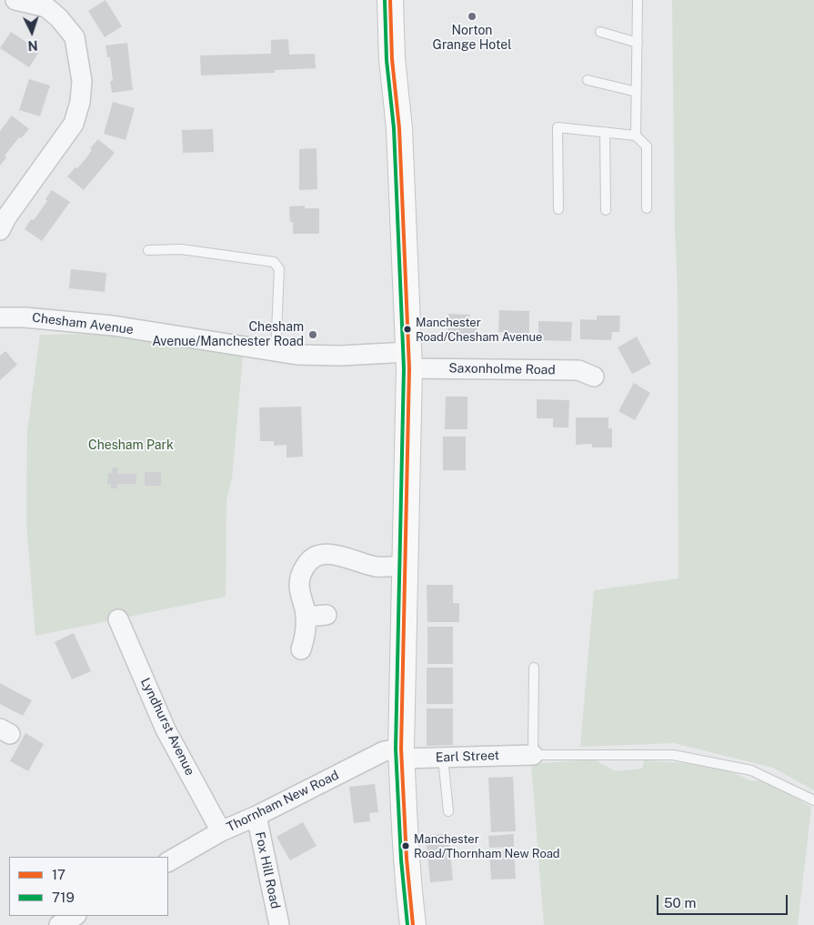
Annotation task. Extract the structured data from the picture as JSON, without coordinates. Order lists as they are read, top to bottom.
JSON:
{
  "streets": {
    "street": [
      "Chesham Avenue",
      "Saxonholme Road",
      "Lyndhurst Avenue",
      "Earl Street",
      "Thornham New Road",
      "Fox Hill Road"
    ]
  },
  "crossings": [
    ["Chesham Avenue", "Saxonholme Road"],
    ["Lyndhurst Avenue", "Thornham New Road"],
    ["Earl Street", "Thornham New Road"],
    ["Thornham New Road", "Fox Hill Road"]
  ],
  "parks": ["Chesham Park"],
  "places": [
    "Norton Grange Hotel",
    "Manchester Road/Chesham Avenue",
    "Chesham Avenue/Manchester Road",
    "Manchester Road/Thornham New Road"
  ],
  "lines": ["transit line 17", "transit line 719"],
  "legend": ["17", "719"],
  "scale_bar": "50 m",
  "north": "bottom"
}
